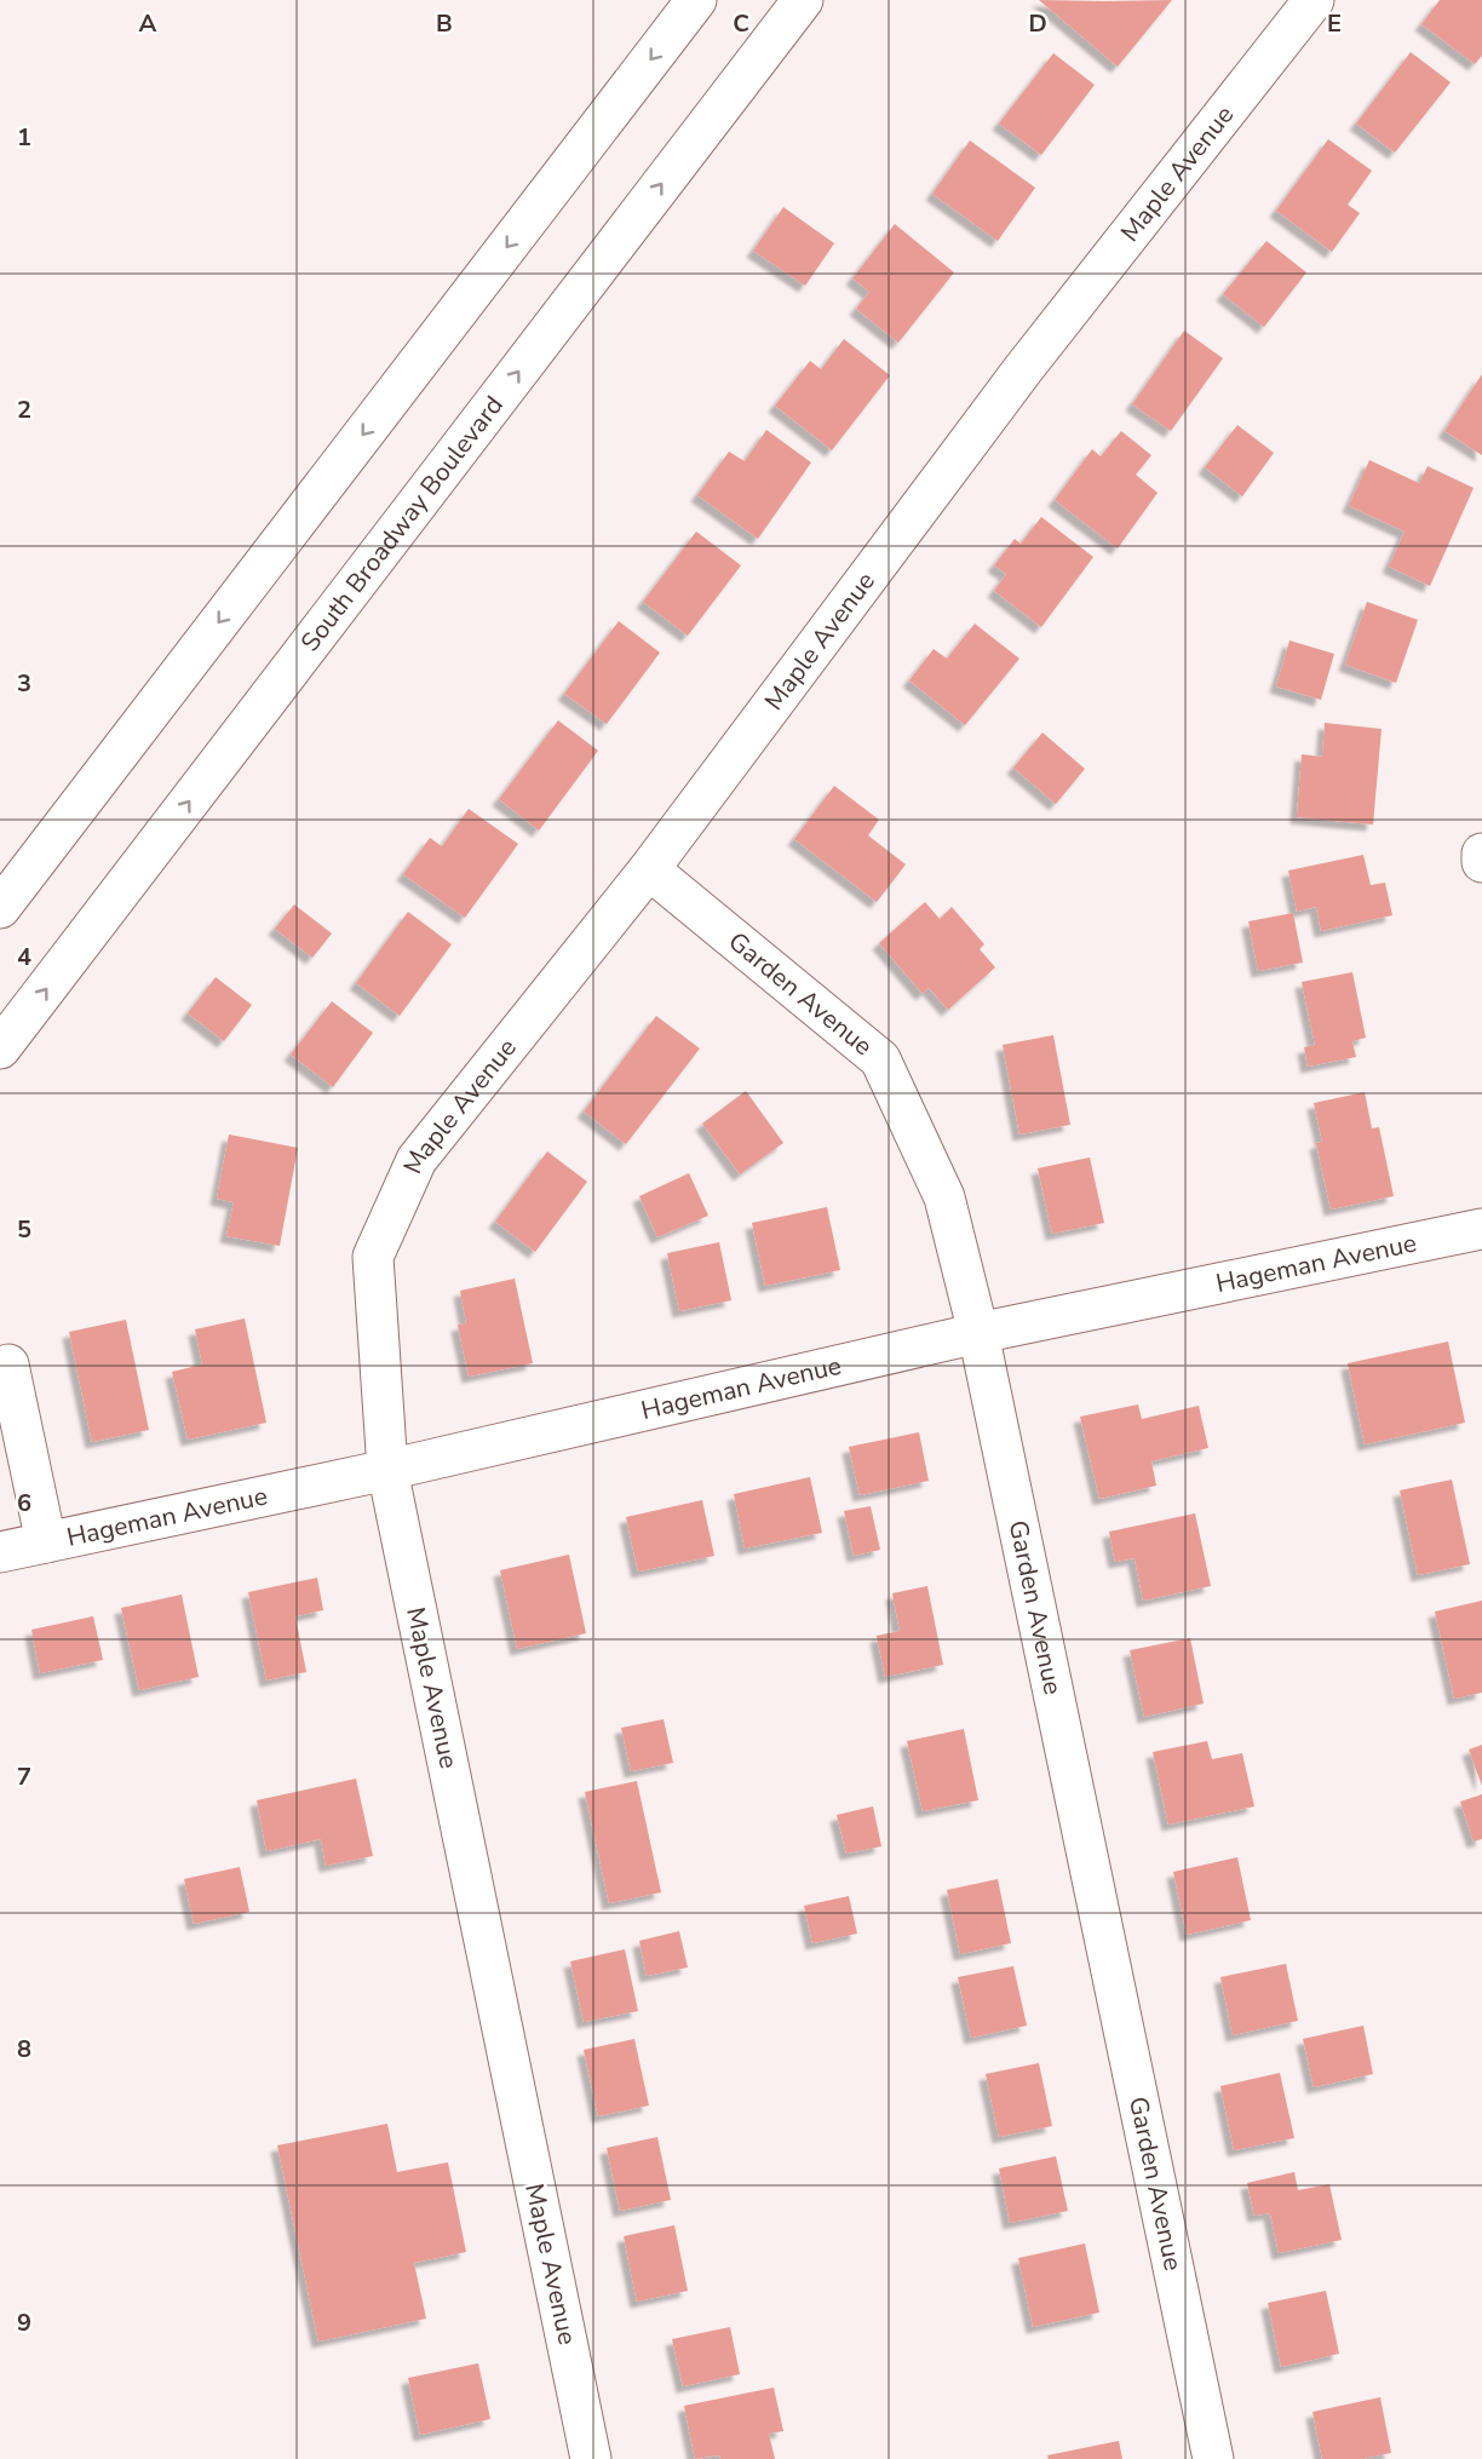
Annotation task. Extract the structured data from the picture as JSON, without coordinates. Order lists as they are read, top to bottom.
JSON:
{
  "streets": {
    "street": [
      "Maple Avenue",
      "South Broadway Boulevard",
      "Garden Avenue",
      "Hageman Avenue"
    ]
  },
  "crossings": [
    ["Maple Avenue", "Garden Avenue"],
    ["Maple Avenue", "Hageman Avenue"],
    ["Garden Avenue", "Hageman Avenue"]
  ],
  "grid": {
    "columns": [
      "A",
      "B",
      "C",
      "D",
      "E"
    ],
    "rows": [
      "1",
      "2",
      "3",
      "4",
      "5",
      "6",
      "7",
      "8",
      "9"
    ]
  }
}
